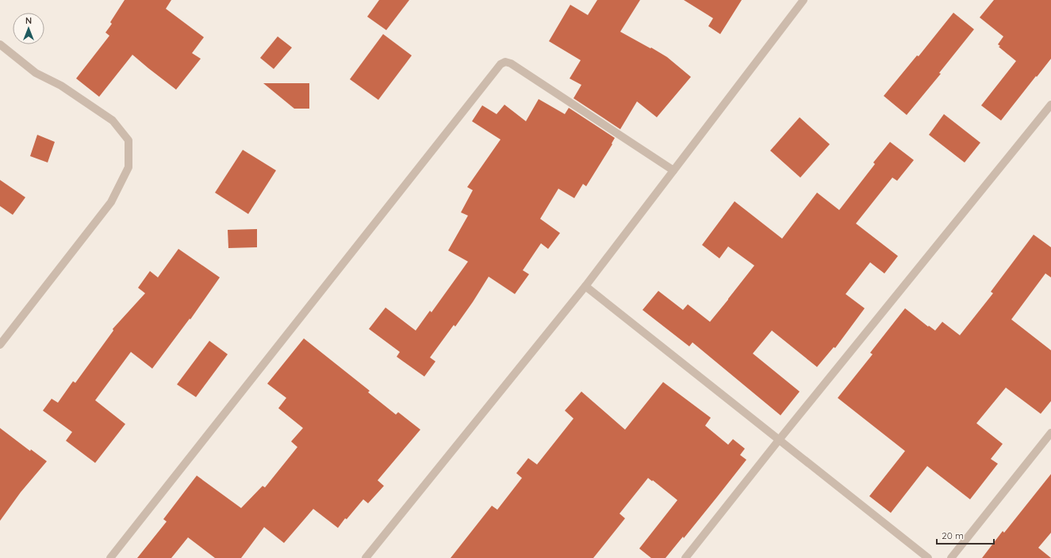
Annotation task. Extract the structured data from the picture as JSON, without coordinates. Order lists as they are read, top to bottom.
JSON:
{
  "scale_bar": "20 m",
  "north": "top"
}
